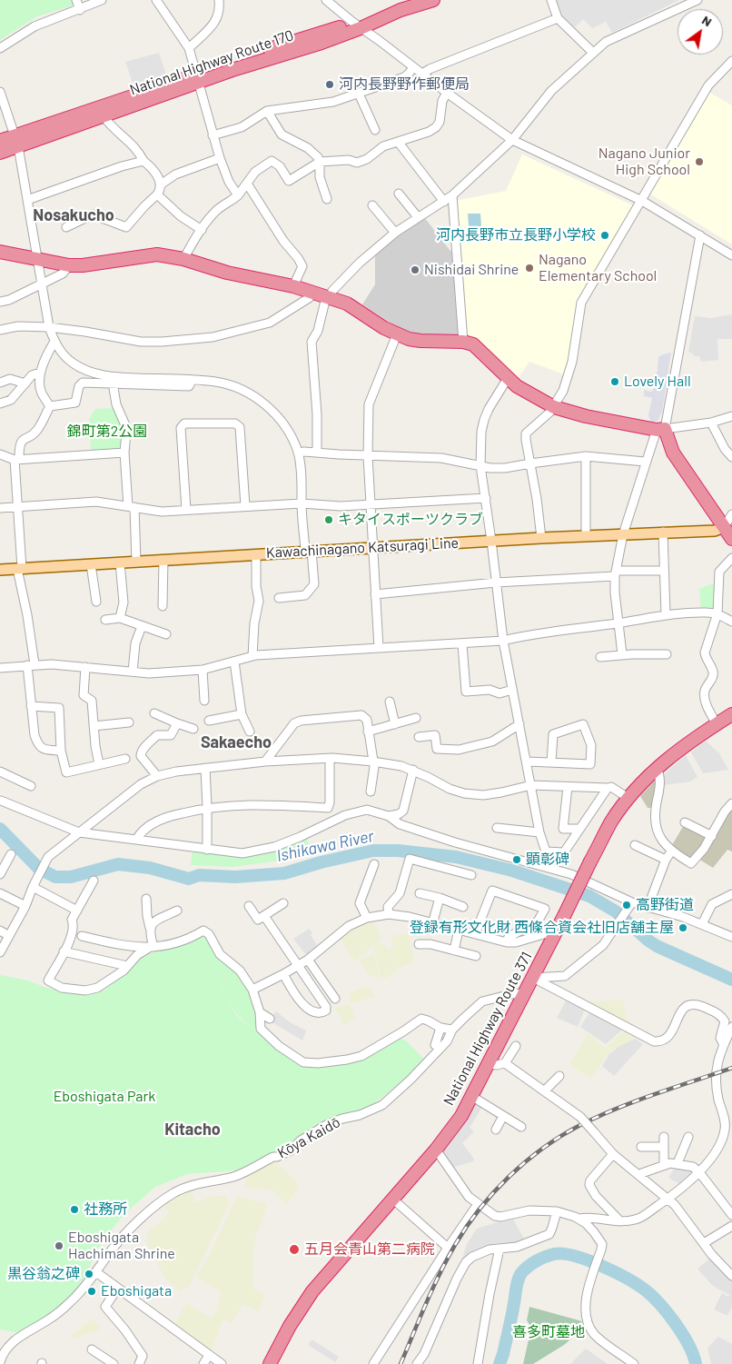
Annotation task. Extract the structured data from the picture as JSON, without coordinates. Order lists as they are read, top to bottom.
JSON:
{
  "streets": {
    "highway": ["National Highway Route 170", "National Highway Route 371"],
    "main road": ["Kawachinagano Katsuragi Line"],
    "street": ["Kōya Kaidō"]
  },
  "crossings": [
    ["National Highway Route 371", "Kōya Kaidō"]
  ],
  "districts": ["Nosakucho", "Sakaecho", "Kitacho"],
  "water": ["Ishikawa River"],
  "parks": ["錦町第2公園", "Eboshigata Park", "喜多町墓地"],
  "places": [
    "河内長野野作郵便局",
    "Nagano Junior High School",
    "河内長野市立長野小学校",
    "Nagano Elementary School",
    "Nishidai Shrine",
    "Lovely Hall",
    "キタイスポーツクラブ",
    "顕彰碑",
    "高野街道",
    "登録有形文化財 西條合資会社旧店舗主屋",
    "社務所",
    "Eboshigata Hachiman Shrine",
    "五月会青山第二病院",
    "黒谷翁之碑",
    "Eboshigata"
  ],
  "north": "top right"
}
